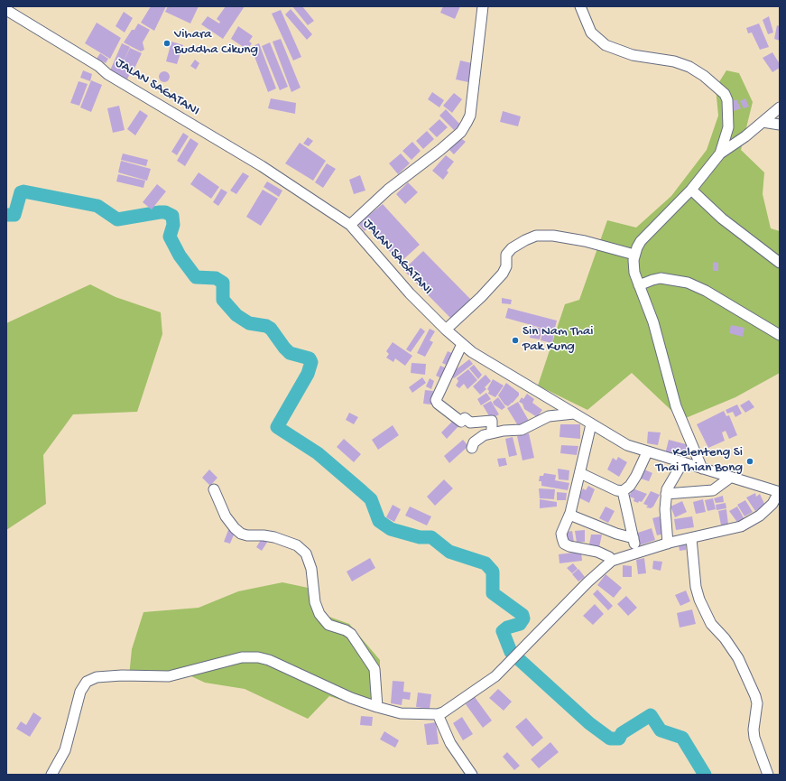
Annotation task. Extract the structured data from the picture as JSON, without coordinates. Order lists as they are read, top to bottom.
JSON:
{
  "streets": {
    "street": ["JALAN SAGATANI"]
  },
  "places": ["Vihara Buddha Cikung", "Sin Nam Thai Pak Kung", "Kelenteng Si Thai Thian Bong"]
}
